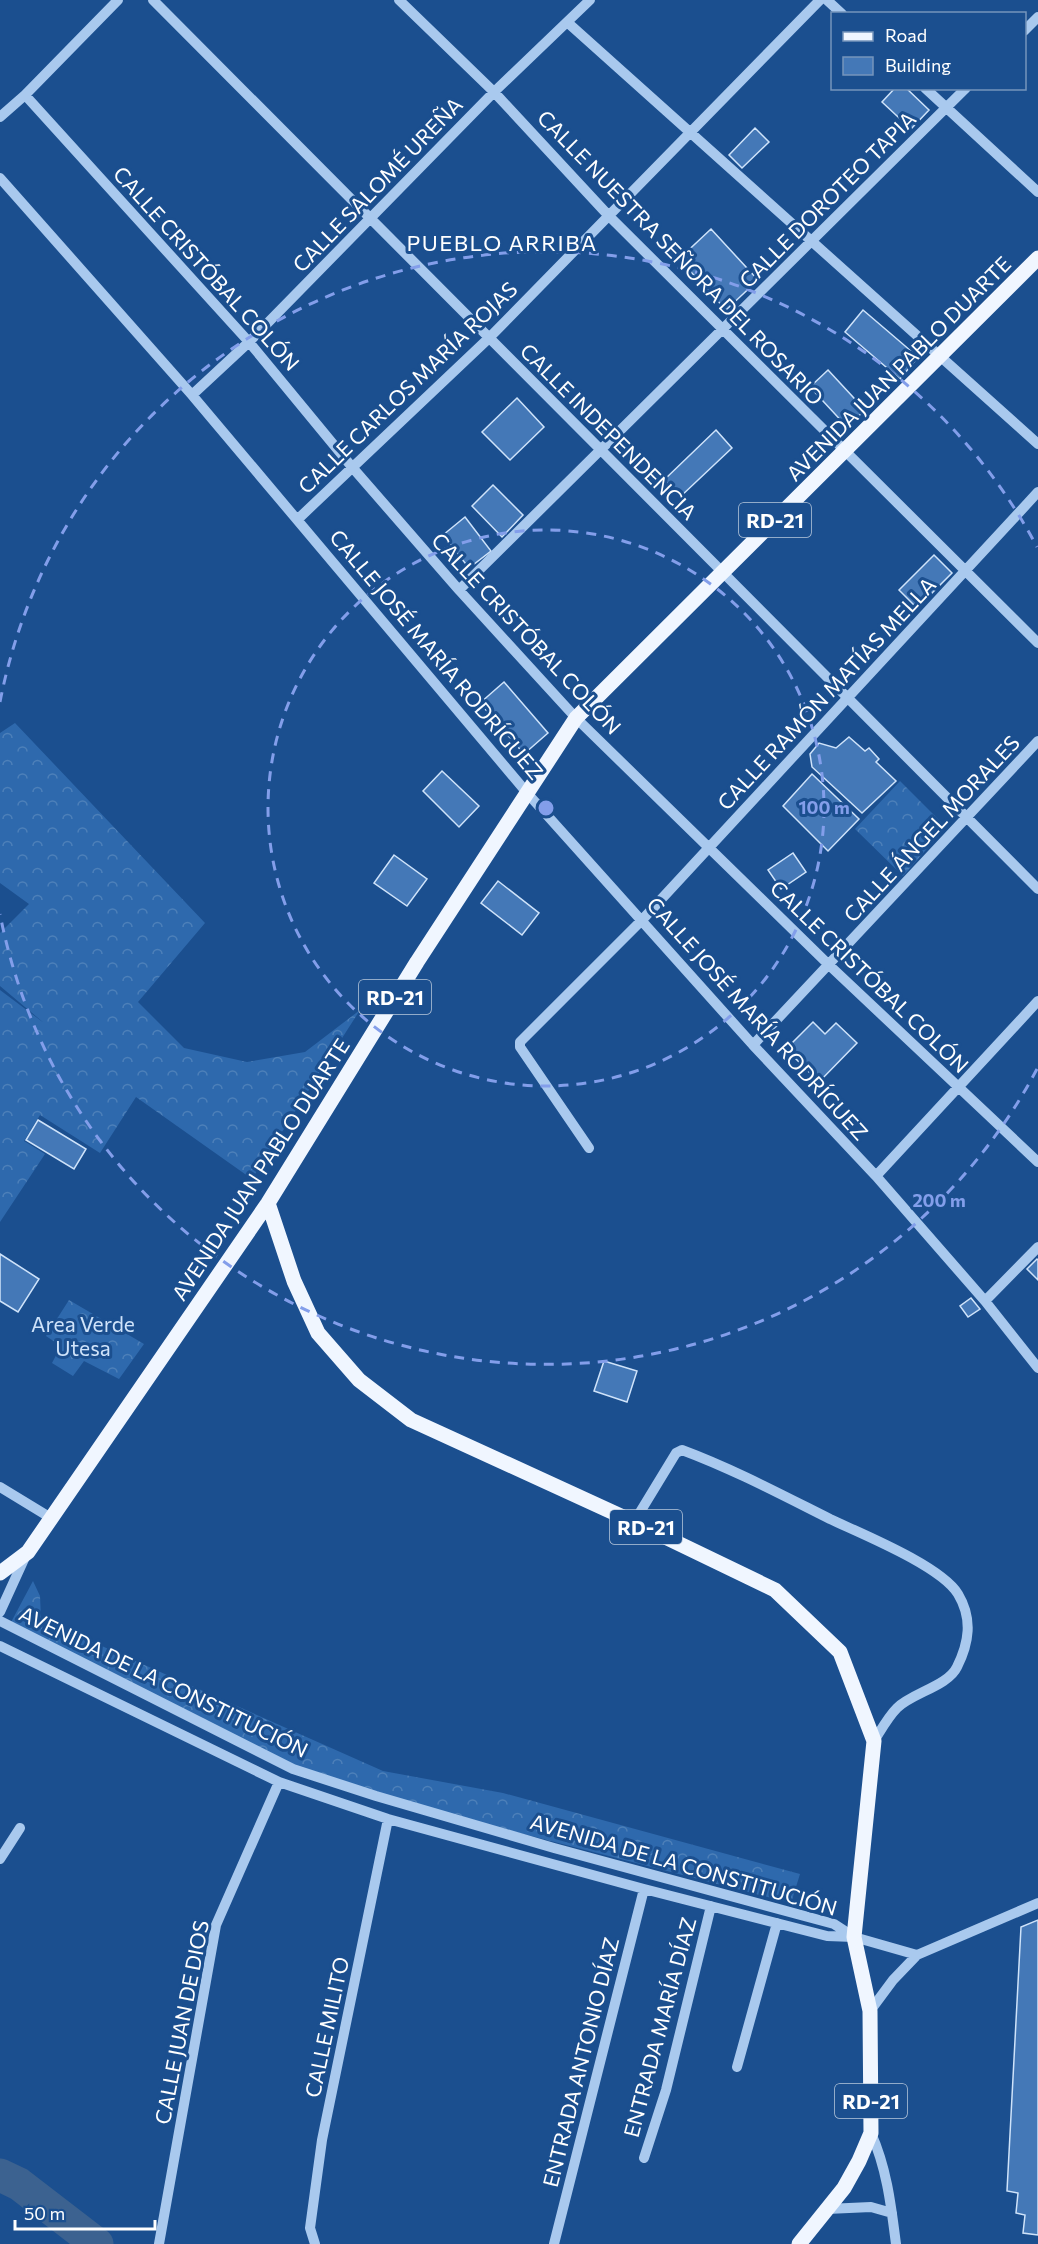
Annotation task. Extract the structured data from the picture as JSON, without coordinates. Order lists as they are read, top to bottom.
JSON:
{
  "streets": {
    "main road": ["AVENIDA JUAN PABLO DUARTE", "RD-21"],
    "street": [
      "CALLE SALOMÉ UREÑA",
      "CALLE DOROTEO TAPIA",
      "CALLE NUESTRA SEÑORA DEL ROSARIO",
      "CALLE CRISTÓBAL COLÓN",
      "CALLE CARLOS MARÍA ROJAS",
      "CALLE INDEPENDENCIA",
      "CALLE JOSÉ MARÍA RODRÍGUEZ",
      "CALLE RAMÓN MATÍAS MELLA",
      "CALLE ÁNGEL MORALES",
      "AVENIDA DE LA CONSTITUCIÓN",
      "CALLE JUAN DE DIOS",
      "CALLE MILITO",
      "ENTRADA MARÍA DÍAZ",
      "ENTRADA ANTONIO DÍAZ"
    ]
  },
  "crossings": [
    ["CALLE SALOMÉ UREÑA", "CALLE NUESTRA SEÑORA DEL ROSARIO"],
    ["CALLE SALOMÉ UREÑA", "CALLE CRISTÓBAL COLÓN"],
    ["CALLE SALOMÉ UREÑA", "CALLE INDEPENDENCIA"],
    ["CALLE SALOMÉ UREÑA", "CALLE JOSÉ MARÍA RODRÍGUEZ"],
    ["CALLE DOROTEO TAPIA", "CALLE NUESTRA SEÑORA DEL ROSARIO"],
    ["CALLE DOROTEO TAPIA", "CALLE CRISTÓBAL COLÓN"],
    ["CALLE DOROTEO TAPIA", "CALLE INDEPENDENCIA"],
    ["CALLE NUESTRA SEÑORA DEL ROSARIO", "AVENIDA JUAN PABLO DUARTE"],
    ["CALLE NUESTRA SEÑORA DEL ROSARIO", "CALLE CARLOS MARÍA ROJAS"],
    ["CALLE NUESTRA SEÑORA DEL ROSARIO", "CALLE RAMÓN MATÍAS MELLA"],
    ["CALLE CRISTÓBAL COLÓN", "AVENIDA JUAN PABLO DUARTE"],
    ["CALLE CRISTÓBAL COLÓN", "CALLE CARLOS MARÍA ROJAS"],
    ["CALLE CRISTÓBAL COLÓN", "CALLE RAMÓN MATÍAS MELLA"],
    ["CALLE CRISTÓBAL COLÓN", "CALLE ÁNGEL MORALES"],
    ["AVENIDA JUAN PABLO DUARTE", "CALLE INDEPENDENCIA"],
    ["AVENIDA JUAN PABLO DUARTE", "RD-21"],
    ["AVENIDA JUAN PABLO DUARTE", "CALLE JOSÉ MARÍA RODRÍGUEZ"],
    ["CALLE CARLOS MARÍA ROJAS", "CALLE INDEPENDENCIA"],
    ["CALLE CARLOS MARÍA ROJAS", "CALLE JOSÉ MARÍA RODRÍGUEZ"],
    ["CALLE INDEPENDENCIA", "CALLE RAMÓN MATÍAS MELLA"],
    ["CALLE INDEPENDENCIA", "CALLE ÁNGEL MORALES"],
    ["RD-21", "AVENIDA DE LA CONSTITUCIÓN"],
    ["CALLE JOSÉ MARÍA RODRÍGUEZ", "CALLE RAMÓN MATÍAS MELLA"],
    ["CALLE JOSÉ MARÍA RODRÍGUEZ", "CALLE ÁNGEL MORALES"],
    ["AVENIDA DE LA CONSTITUCIÓN", "CALLE JUAN DE DIOS"],
    ["AVENIDA DE LA CONSTITUCIÓN", "CALLE MILITO"],
    ["AVENIDA DE LA CONSTITUCIÓN", "ENTRADA MARÍA DÍAZ"],
    ["AVENIDA DE LA CONSTITUCIÓN", "ENTRADA ANTONIO DÍAZ"]
  ],
  "districts": ["PUEBLO ARRIBA"],
  "parks": ["Area Verde Utesa"],
  "legend": ["Road", "Building"],
  "scale_bar": "50 m",
  "rings": ["100 m", "200 m"]
}
